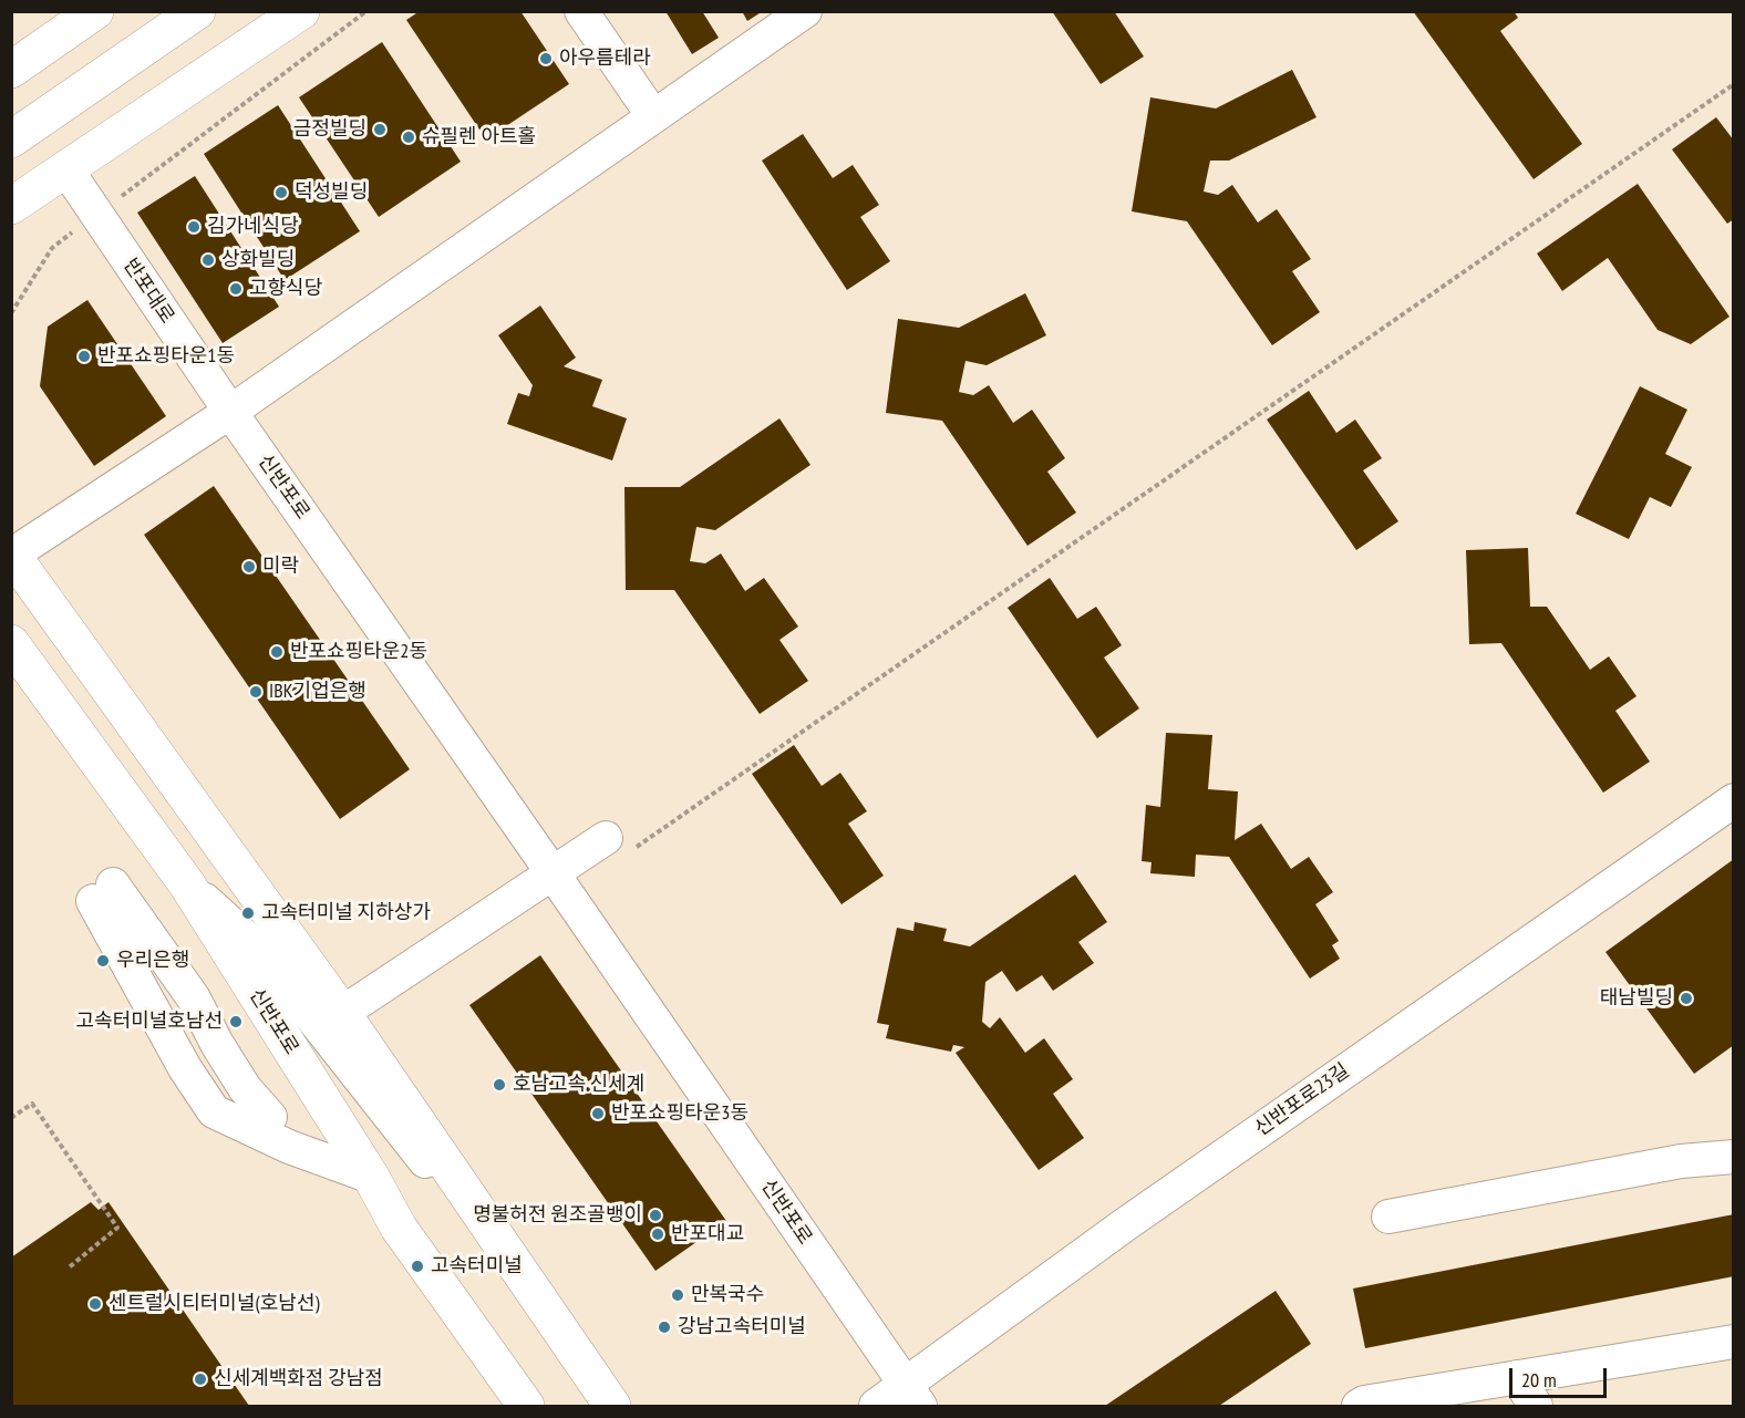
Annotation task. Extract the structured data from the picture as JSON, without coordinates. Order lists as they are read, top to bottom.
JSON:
{
  "streets": {
    "main road": ["신반포로"],
    "street": ["반포대로", "신반포로23길"]
  },
  "crossings": [
    ["반포대로", "신반포로"],
    ["신반포로", "신반포로23길"]
  ],
  "places": [
    "아우름테라",
    "금정빌딩",
    "슈필렌 아트홀",
    "덕성빌딩",
    "김가네식당",
    "상화빌딩",
    "고향식당",
    "반포쇼핑타운1동",
    "미락",
    "반포쇼핑타운2동",
    "IBK기업은행",
    "고속터미널 지하상가",
    "우리은행",
    "태남빌딩",
    "고속터미널호남선",
    "호남고속.신세계",
    "반포쇼핑타운3동",
    "명불허전 원조골뱅이",
    "반포대교",
    "고속터미널",
    "만복국수",
    "센트럴시티터미널(호남선)",
    "강남고속터미널",
    "신세계백화점 강남점"
  ],
  "scale_bar": "20 m"
}
